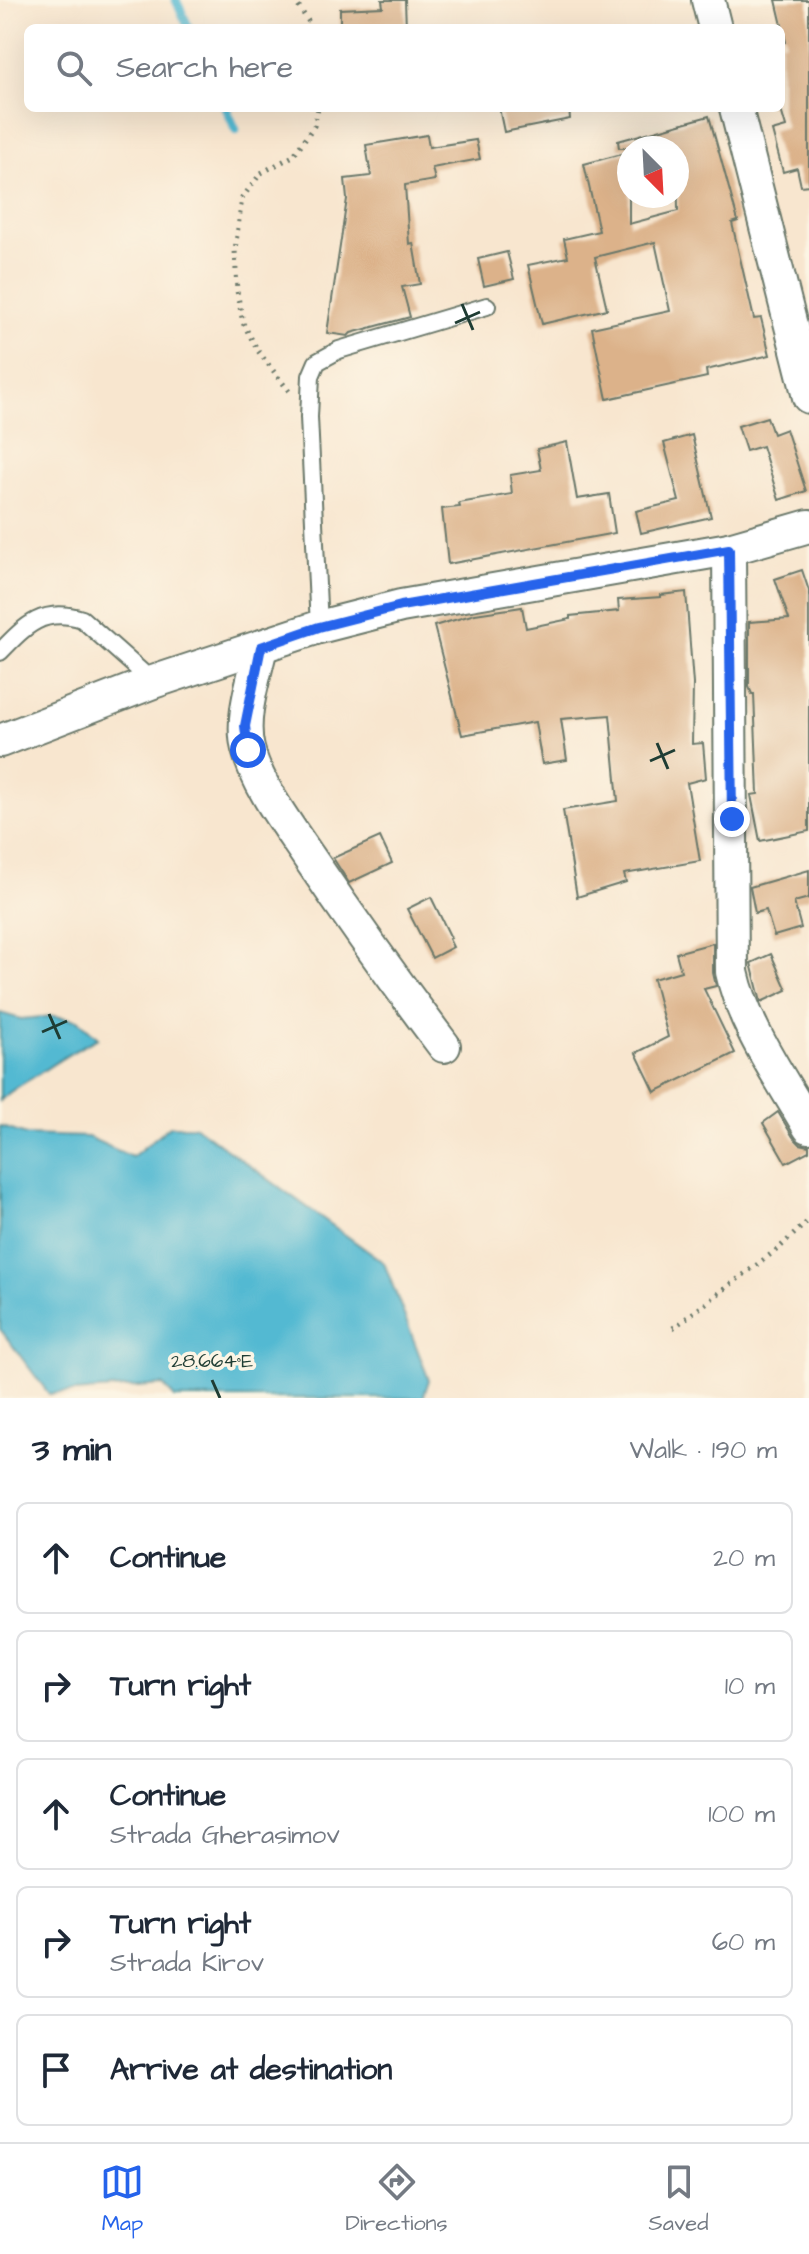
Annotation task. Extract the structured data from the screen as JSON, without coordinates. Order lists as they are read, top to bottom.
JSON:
{
  "north": "bottom right",
  "page": {
    "search": "Search here",
    "heading": ["3 min", "Walk · 190 m"],
    "list": [
      ["Continue", "20 m"],
      ["Turn right", "10 m"],
      ["Continue", "Strada Gherasimov", "100 m"],
      ["Turn right", "Strada Kirov", "60 m"],
      "Arrive at destination"
    ],
    "nav": ["Map", "Directions", "Saved"]
  },
  "coordinates": ["28.664°E"]
}
